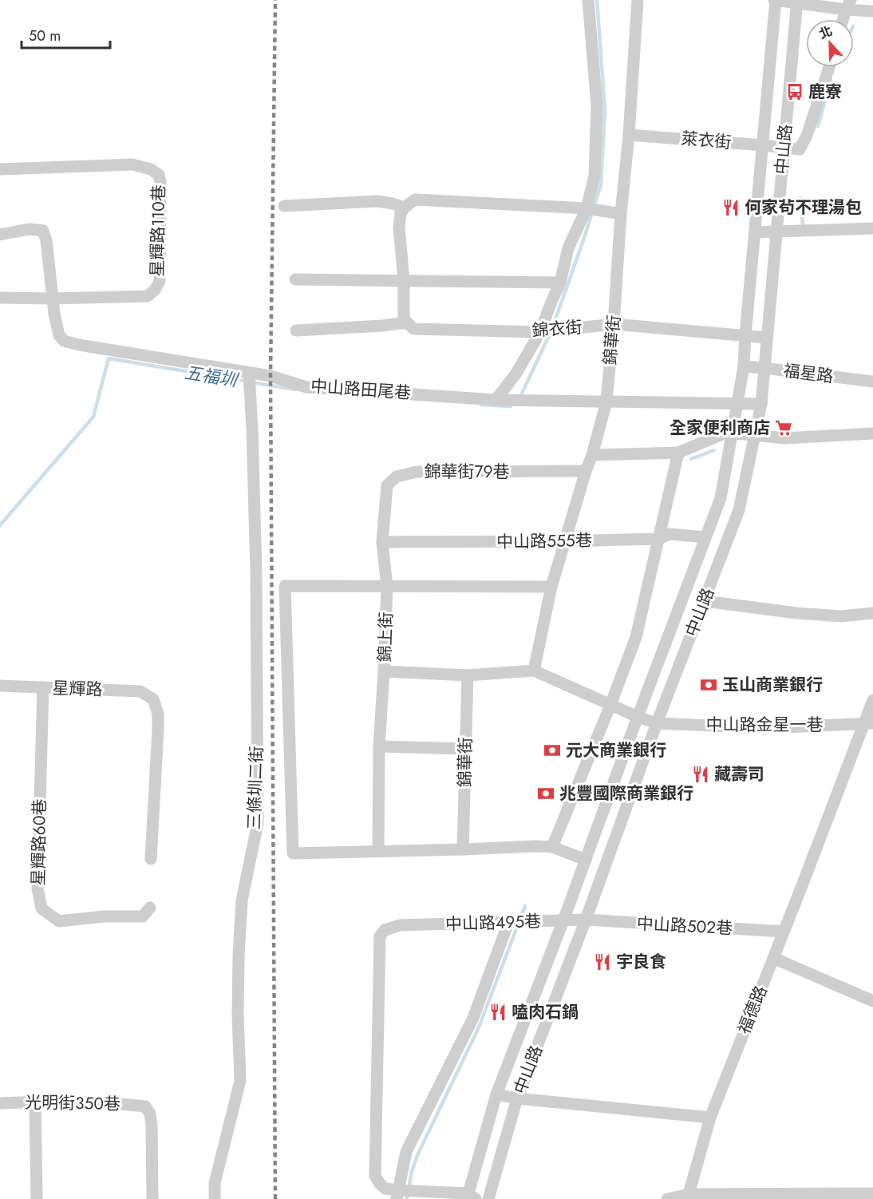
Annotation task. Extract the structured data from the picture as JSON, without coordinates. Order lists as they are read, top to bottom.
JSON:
{
  "streets": {
    "street": [
      "萊衣街",
      "中山路",
      "星輝路110巷",
      "錦衣街",
      "錦華街",
      "福星路",
      "中山路田尾巷",
      "錦華街79巷",
      "中山路555巷",
      "錦上街",
      "星輝路",
      "中山路金星一巷",
      "三條圳二街",
      "星輝路60巷",
      "中山路495巷",
      "中山路502巷",
      "福德路",
      "光明街350巷"
    ]
  },
  "crossings": [
    ["萊衣街", "中山路"],
    ["萊衣街", "錦華街"],
    ["中山路", "錦衣街"],
    ["中山路", "福星路"],
    ["中山路", "中山路田尾巷"],
    ["中山路", "中山路555巷"],
    ["中山路", "中山路金星一巷"],
    ["中山路", "中山路495巷"],
    ["中山路", "中山路502巷"],
    ["星輝路110巷", "中山路田尾巷"],
    ["錦衣街", "錦華街"],
    ["錦華街", "中山路田尾巷"],
    ["錦華街", "錦華街79巷"],
    ["錦華街", "中山路555巷"],
    ["錦華街", "錦上街"],
    ["中山路田尾巷", "三條圳二街"],
    ["錦華街79巷", "中山路555巷"],
    ["錦華街79巷", "錦上街"],
    ["星輝路", "星輝路60巷"],
    ["中山路金星一巷", "福德路"],
    ["中山路495巷", "中山路502巷"],
    ["中山路502巷", "福德路"]
  ],
  "water": ["五福圳"],
  "places": {
    "bus stop": ["鹿寮"],
    "restaurant": [
      "何家茍不理湯包",
      "藏壽司",
      "宇良食",
      "嗑肉石鍋"
    ],
    "supermarket": ["全家便利商店"],
    "bank": ["玉山商業銀行", "元大商業銀行", "兆豐國際商業銀行"]
  },
  "scale_bar": "50 m",
  "north": "top"
}
